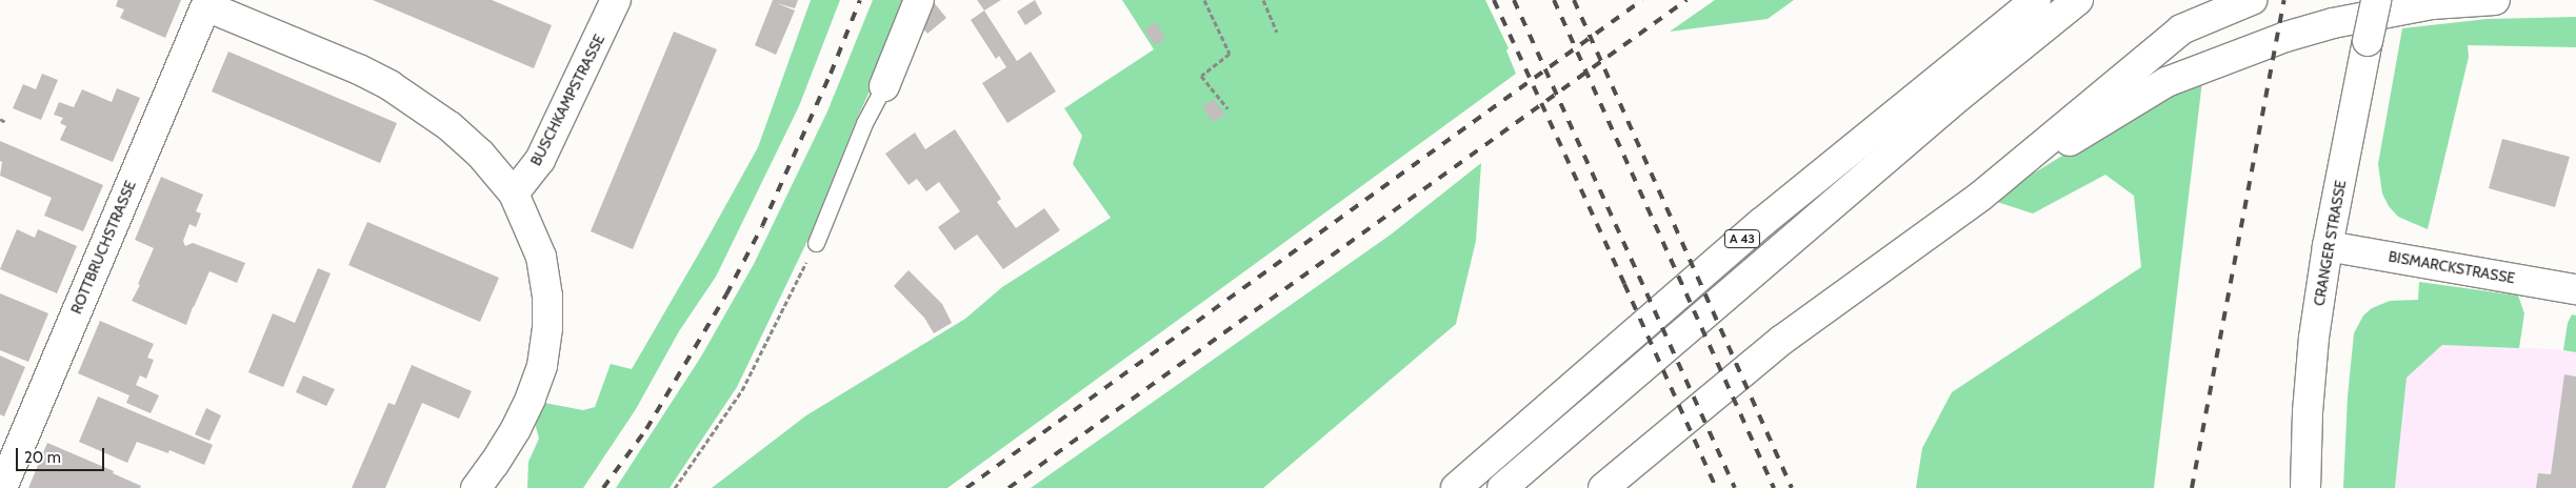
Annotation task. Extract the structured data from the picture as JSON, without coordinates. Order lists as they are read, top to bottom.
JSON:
{
  "streets": {
    "main road": [
      "BUSCHKAMPSTRASSE",
      "A 43",
      "CRANGER STRASSE",
      "ROTTBRUCHSTRASSE",
      "BISMARCKSTRASSE"
    ]
  },
  "crossings": [
    ["BUSCHKAMPSTRASSE", "ROTTBRUCHSTRASSE"],
    ["CRANGER STRASSE", "BISMARCKSTRASSE"]
  ],
  "scale_bar": "20 m"
}
